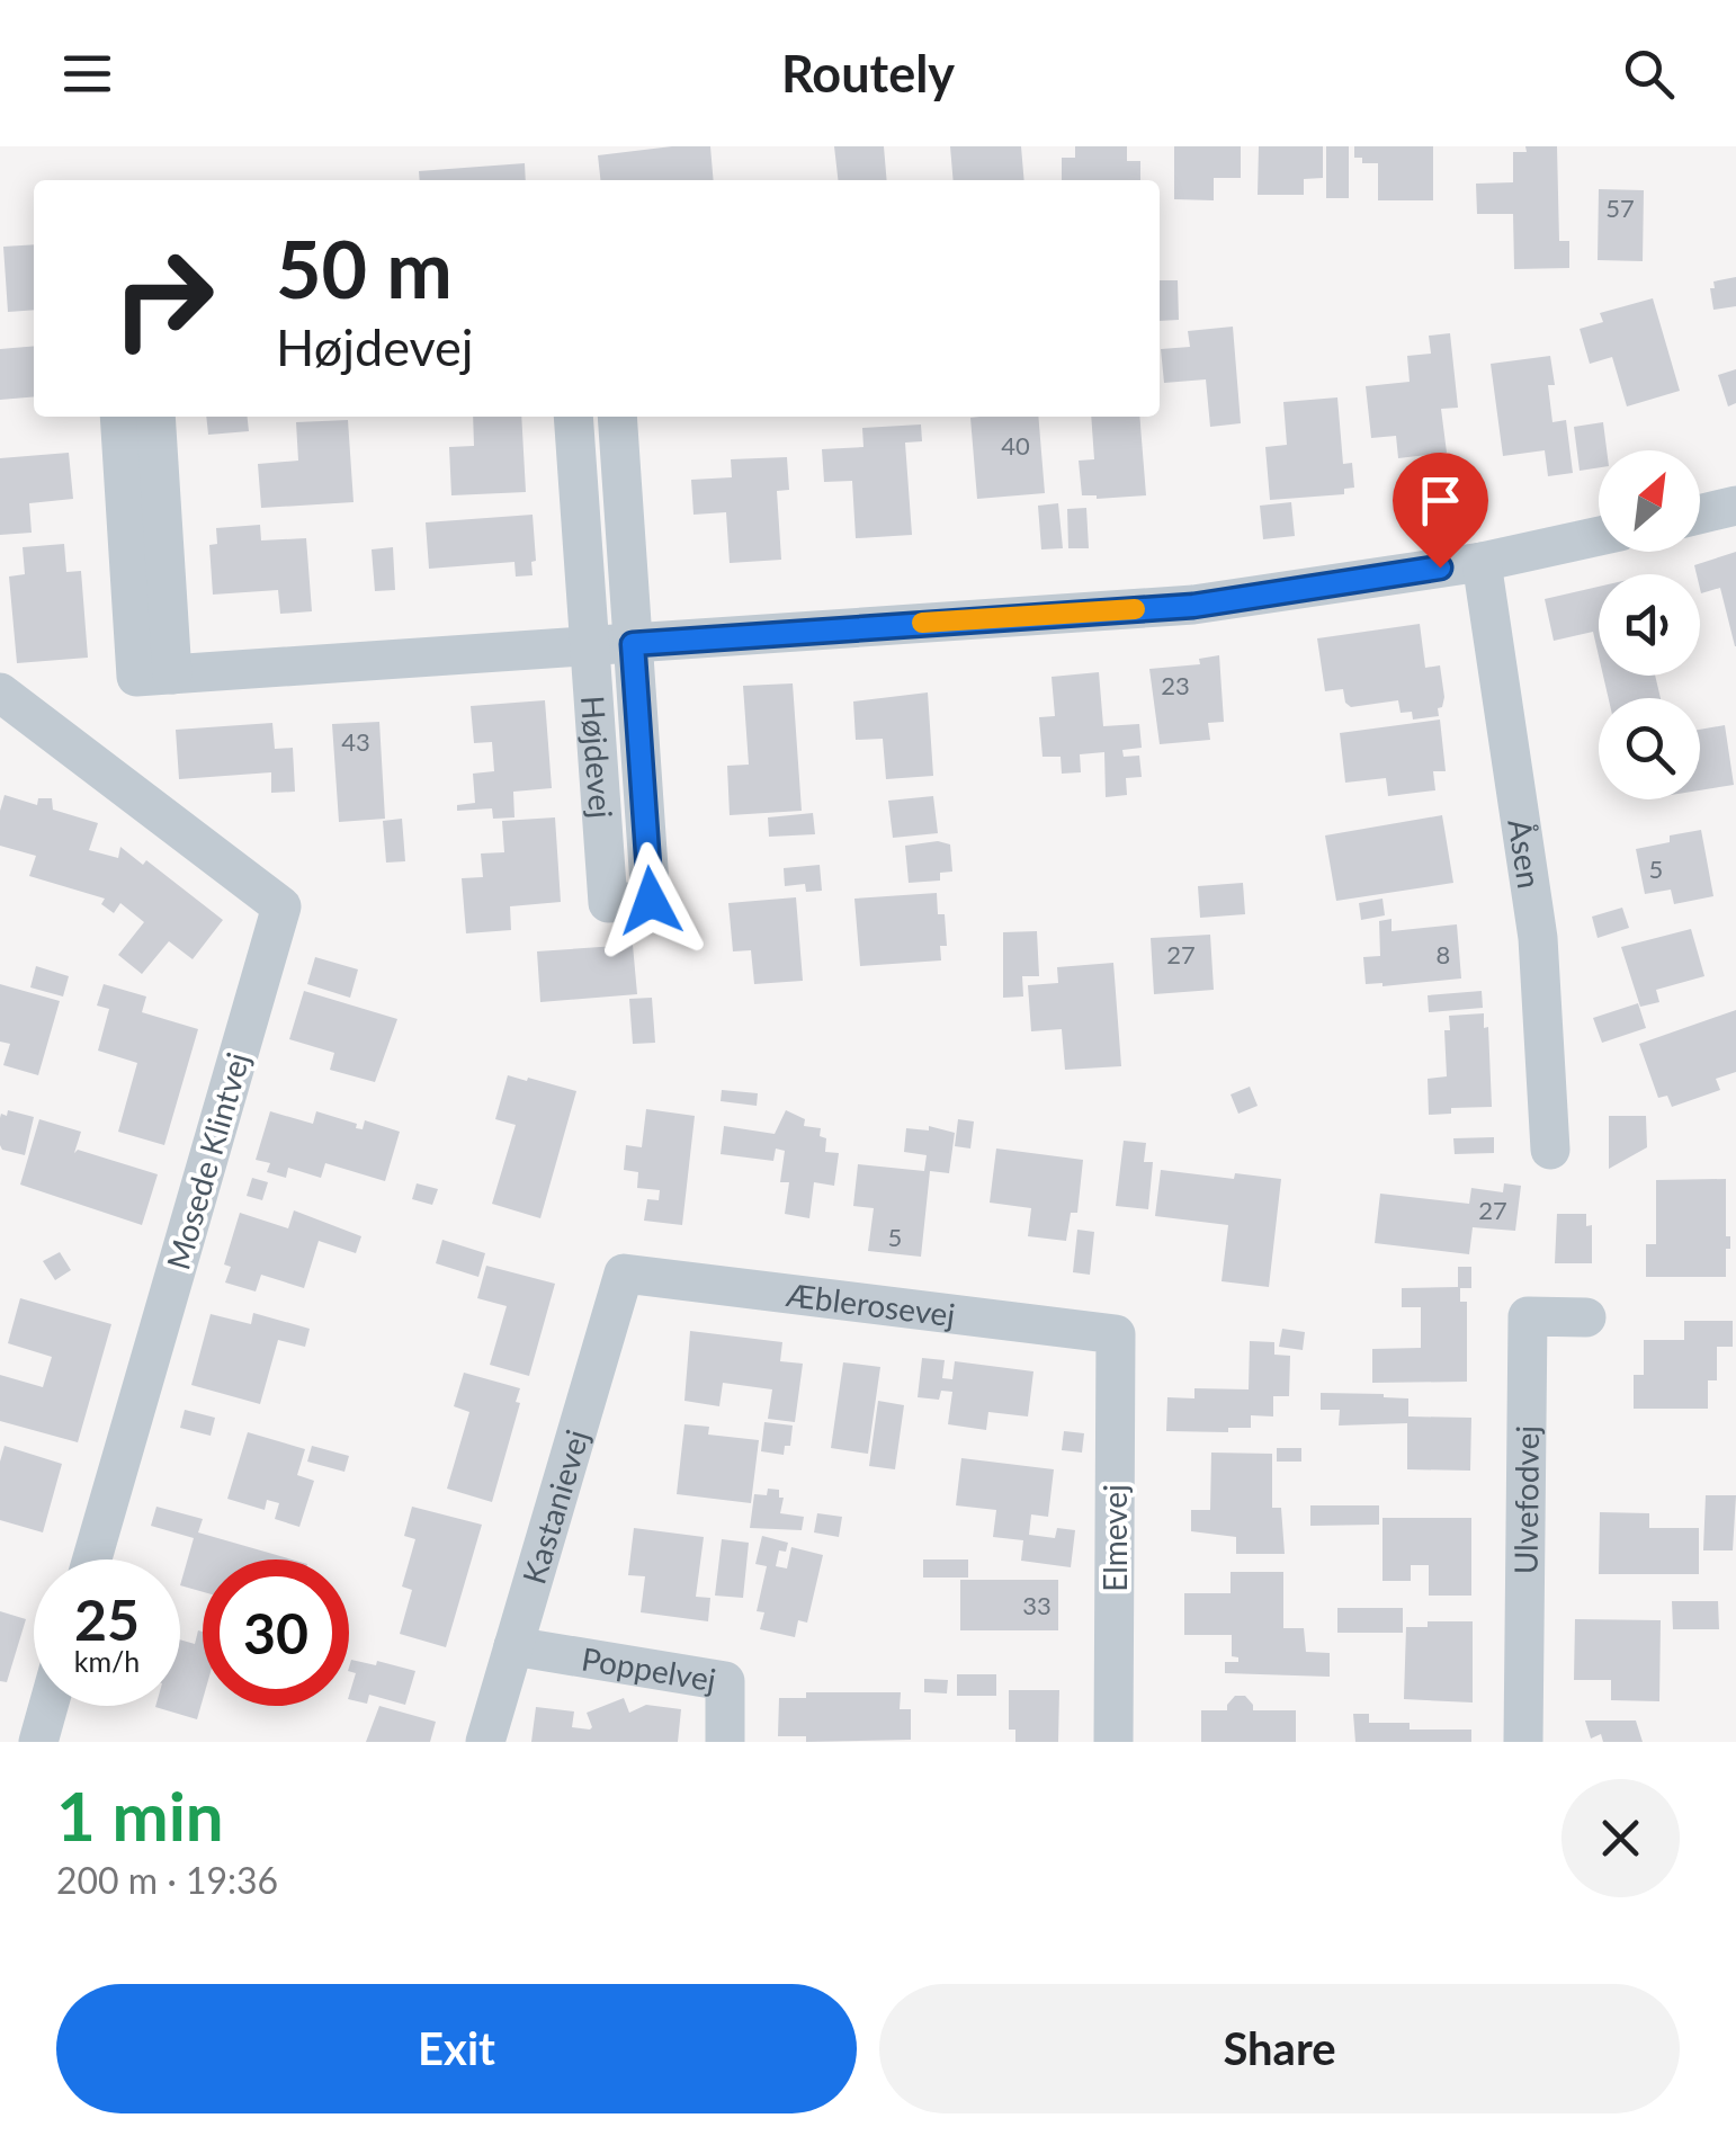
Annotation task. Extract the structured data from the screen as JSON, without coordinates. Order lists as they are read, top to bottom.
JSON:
{
  "streets": {
    "street": [
      "Højdevej",
      "Åsen",
      "Mosede Klintvej",
      "Æblerosevej",
      "Ulvefodvej",
      "Kastanievej",
      "Elmevej",
      "Poppelvej"
    ]
  },
  "crossings": [
    ["Æblerosevej", "Kastanievej"],
    ["Æblerosevej", "Elmevej"],
    ["Kastanievej", "Poppelvej"]
  ],
  "house_numbers": [
    "57",
    "40",
    "23",
    "43",
    "5",
    "27",
    "8",
    "27",
    "5",
    "33"
  ],
  "north": "top right",
  "page": {
    "header": "Routely",
    "turn": ["50 m", "Højdevej"],
    "speed": "25 km/h",
    "limit": "30",
    "heading": ["1 min", "200 m · 19:36"],
    "buttons": ["Exit", "Share"]
  }
}
